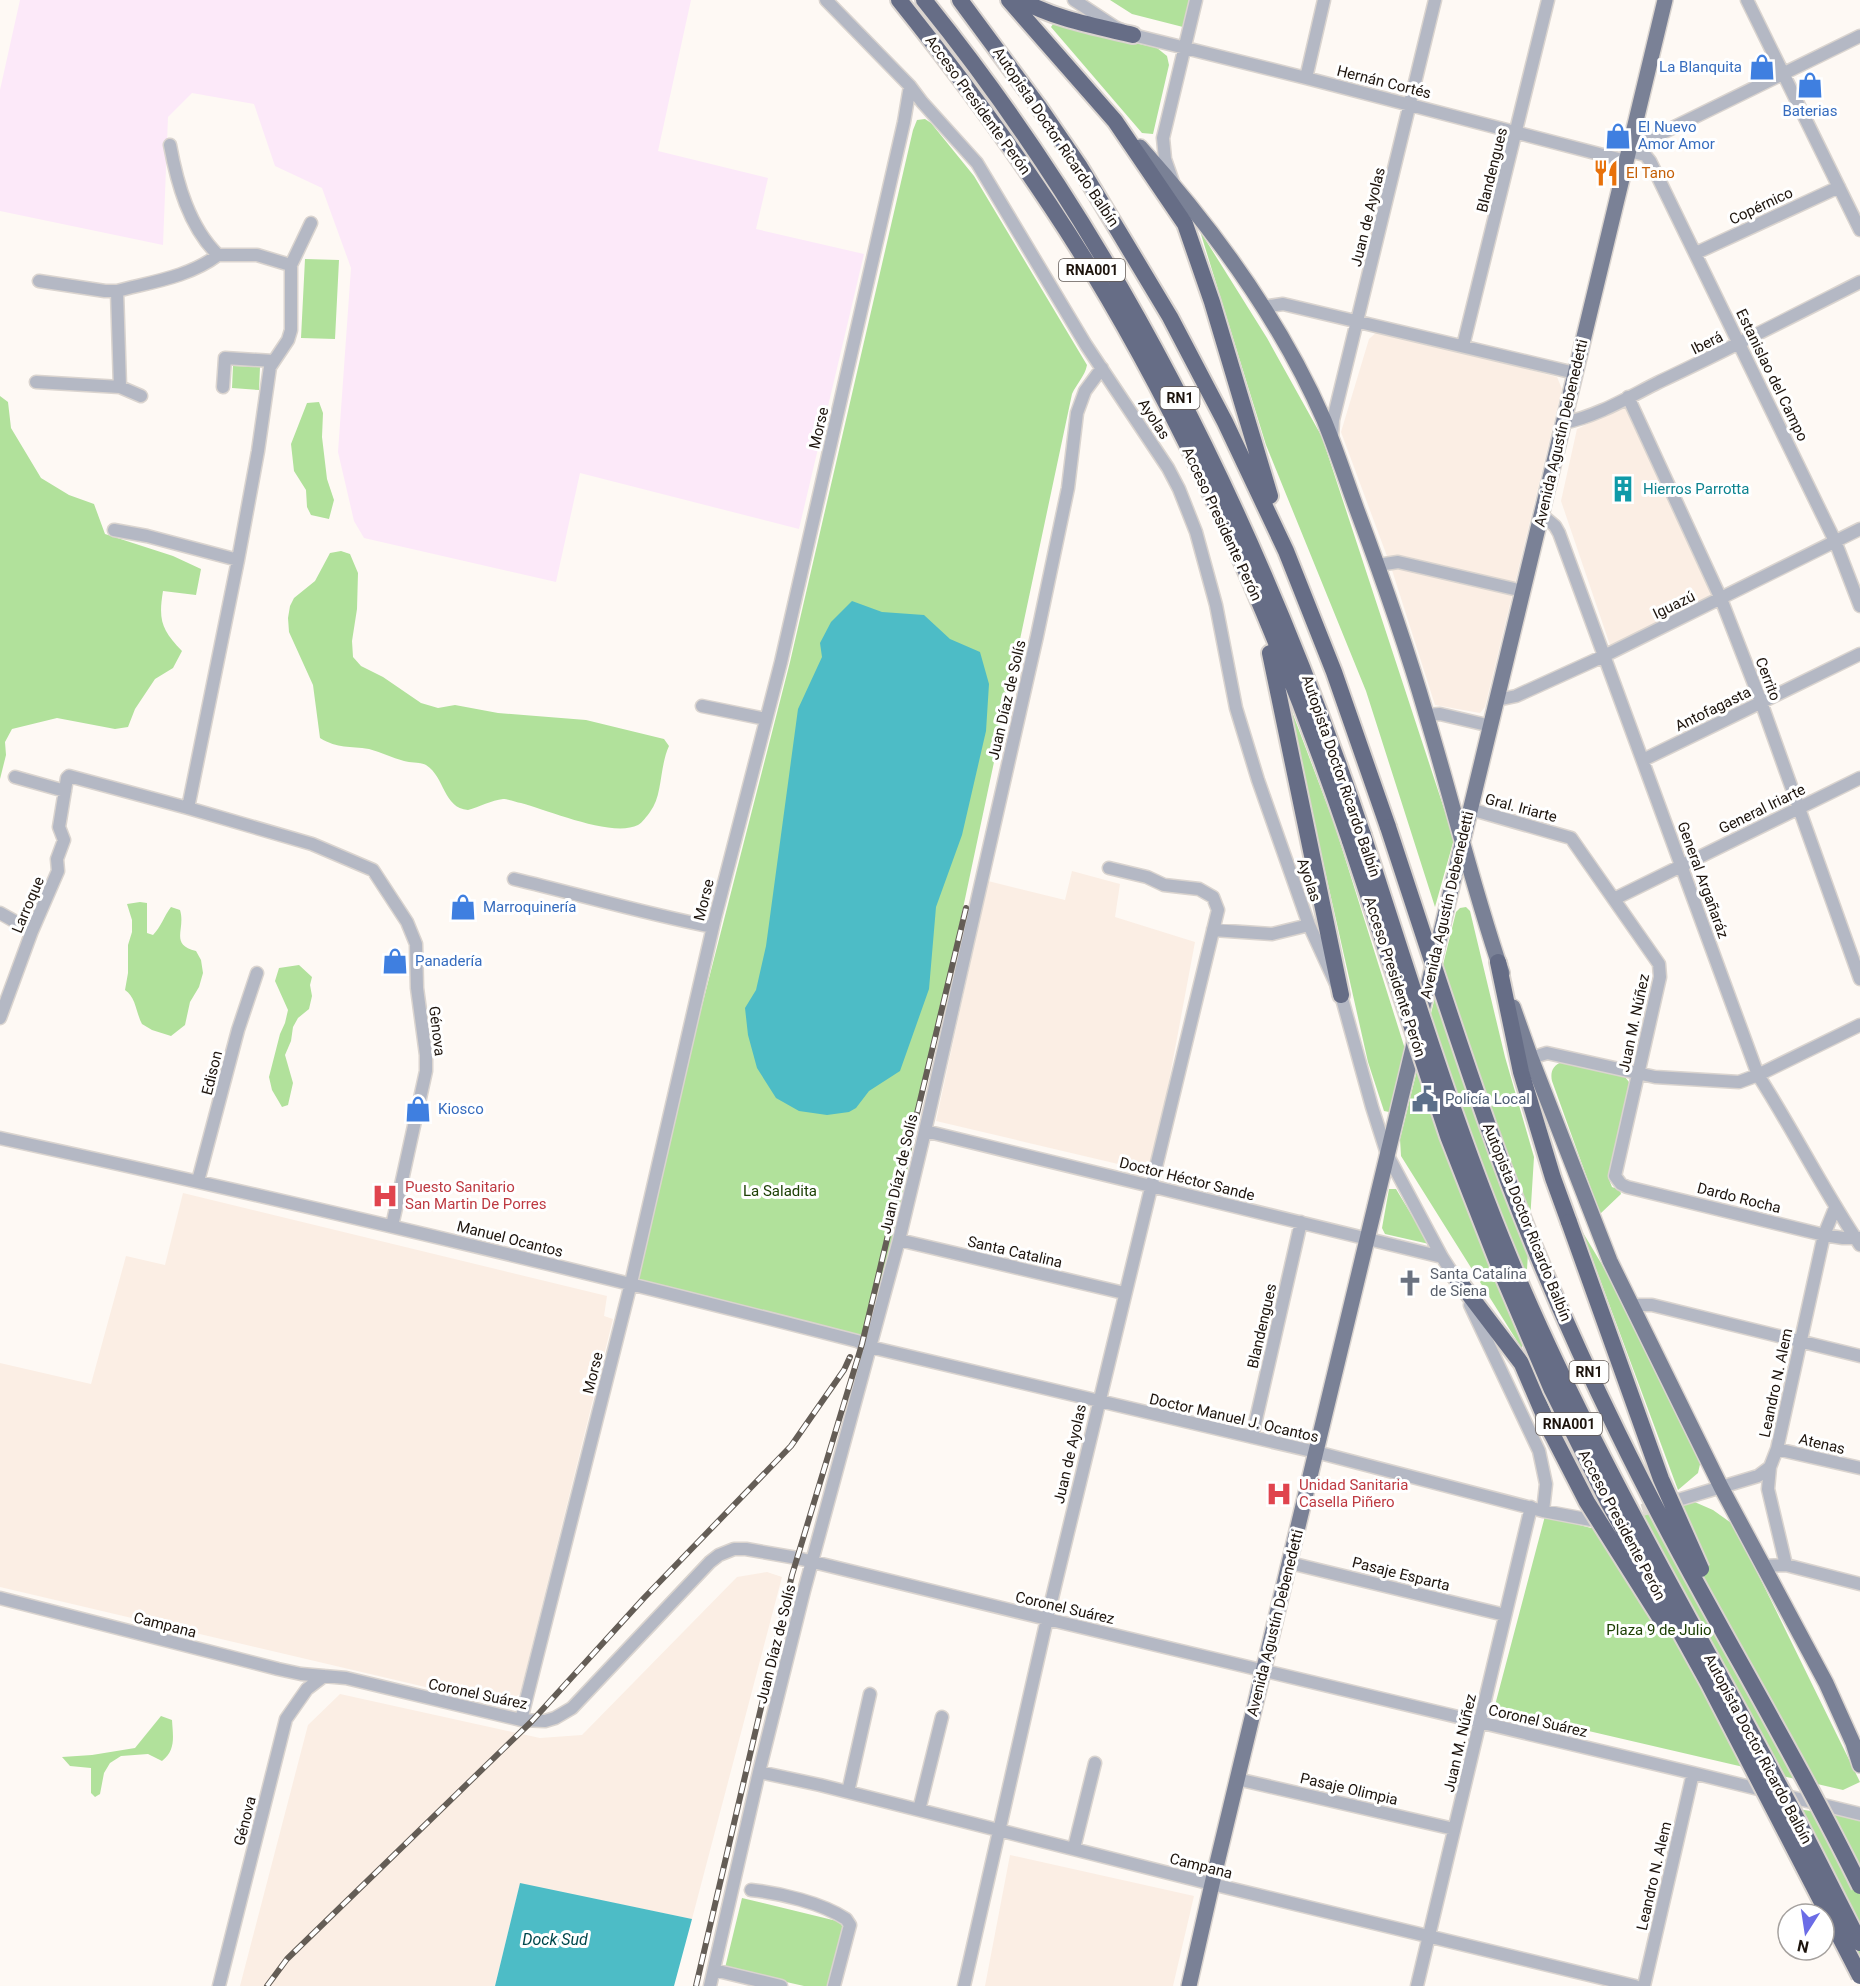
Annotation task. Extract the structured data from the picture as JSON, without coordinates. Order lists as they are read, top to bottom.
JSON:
{
  "streets": {
    "highway": [
      "Acceso Presidente Perón",
      "Autopista Doctor Ricardo Balbín",
      "RNA001",
      "RN1"
    ],
    "main road": ["Avenida Agustín Debenedetti"],
    "street": [
      "Hernán Cortés",
      "Blandengues",
      "Copérnico",
      "Juan de Ayolas",
      "Iberá",
      "Estanislao del Campo",
      "Ayolas",
      "Morse",
      "Iguazú",
      "Cerrito",
      "Juan Díaz de Solís",
      "Antofagasta",
      "Gral. Iriarte",
      "General Iriarte",
      "General Argañaráz",
      "Larroque",
      "Juan M. Núñez",
      "Génova",
      "Edison",
      "Doctor Héctor Sande",
      "Dardo Rocha",
      "Manuel Ocantos",
      "Santa Catalina",
      "Leandro N. Alem",
      "Doctor Manuel J. Ocantos",
      "Atenas",
      "Pasaje Esparta",
      "Coronel Suárez",
      "Campana",
      "Pasaje Olimpia"
    ]
  },
  "crossings": [
    ["Hernán Cortés", "Blandengues"],
    ["Hernán Cortés", "Juan de Ayolas"],
    ["Hernán Cortés", "Estanislao del Campo"],
    ["Hernán Cortés", "Avenida Agustín Debenedetti"],
    ["Acceso Presidente Perón", "Autopista Doctor Ricardo Balbín"],
    ["Blandengues", "Doctor Héctor Sande"],
    ["Blandengues", "Doctor Manuel J. Ocantos"],
    ["Copérnico", "Estanislao del Campo"],
    ["Juan de Ayolas", "Doctor Héctor Sande"],
    ["Juan de Ayolas", "Santa Catalina"],
    ["Juan de Ayolas", "Doctor Manuel J. Ocantos"],
    ["Juan de Ayolas", "Coronel Suárez"],
    ["Juan de Ayolas", "Campana"],
    ["Iberá", "Estanislao del Campo"],
    ["Iberá", "Avenida Agustín Debenedetti"],
    ["Iberá", "Cerrito"],
    ["Estanislao del Campo", "Iguazú"],
    ["Ayolas", "Morse"],
    ["Ayolas", "Avenida Agustín Debenedetti"],
    ["Ayolas", "Juan Díaz de Solís"],
    ["Ayolas", "Juan M. Núñez"],
    ["Ayolas", "Doctor Héctor Sande"],
    ["Morse", "Manuel Ocantos"],
    ["Morse", "Coronel Suárez"],
    ["Avenida Agustín Debenedetti", "Iguazú"],
    ["Avenida Agustín Debenedetti", "Gral. Iriarte"],
    ["Avenida Agustín Debenedetti", "General Argañaráz"],
    ["Avenida Agustín Debenedetti", "Doctor Héctor Sande"],
    ["Avenida Agustín Debenedetti", "Doctor Manuel J. Ocantos"],
    ["Avenida Agustín Debenedetti", "Pasaje Esparta"],
    ["Avenida Agustín Debenedetti", "Coronel Suárez"],
    ["Avenida Agustín Debenedetti", "Campana"],
    ["Avenida Agustín Debenedetti", "Pasaje Olimpia"],
    ["Iguazú", "Cerrito"],
    ["Iguazú", "General Argañaráz"],
    ["Cerrito", "Antofagasta"],
    ["Cerrito", "General Iriarte"],
    ["Juan Díaz de Solís", "Doctor Héctor Sande"],
    ["Juan Díaz de Solís", "Manuel Ocantos"],
    ["Juan Díaz de Solís", "Santa Catalina"],
    ["Juan Díaz de Solís", "Doctor Manuel J. Ocantos"],
    ["Juan Díaz de Solís", "Coronel Suárez"],
    ["Juan Díaz de Solís", "Campana"],
    ["Antofagasta", "General Argañaráz"],
    ["Gral. Iriarte", "Juan M. Núñez"],
    ["General Iriarte", "General Argañaráz"],
    ["General Iriarte", "Juan M. Núñez"],
    ["General Argañaráz", "Dardo Rocha"],
    ["General Argañaráz", "Leandro N. Alem"],
    ["Juan M. Núñez", "Doctor Héctor Sande"],
    ["Juan M. Núñez", "Dardo Rocha"],
    ["Juan M. Núñez", "Doctor Manuel J. Ocantos"],
    ["Juan M. Núñez", "Pasaje Esparta"],
    ["Juan M. Núñez", "Coronel Suárez"],
    ["Juan M. Núñez", "Campana"],
    ["Juan M. Núñez", "Pasaje Olimpia"],
    ["Génova", "Manuel Ocantos"],
    ["Génova", "Coronel Suárez"],
    ["Génova", "Campana"],
    ["Edison", "Manuel Ocantos"],
    ["Dardo Rocha", "Leandro N. Alem"],
    ["Manuel Ocantos", "Doctor Manuel J. Ocantos"],
    ["Leandro N. Alem", "Atenas"],
    ["Leandro N. Alem", "Coronel Suárez"],
    ["Coronel Suárez", "Campana"]
  ],
  "water": ["Dock Sud"],
  "parks": ["La Saladita", "Plaza 9 de Julio"],
  "places": {
    "shop": [
      "La Blanquita",
      "Baterias",
      "El Nuevo Amor Amor",
      "Marroquinería",
      "Panadería",
      "Kiosco"
    ],
    "restaurant": ["El Tano"],
    "building": ["Hierros Parrotta"],
    "public building": ["Policía Local"],
    "hospital": ["Puesto Sanitario San Martin De Porres", "Unidad Sanitaria Casella Piñero"],
    "church": ["Santa Catalina de Siena"]
  },
  "north": "bottom"
}
